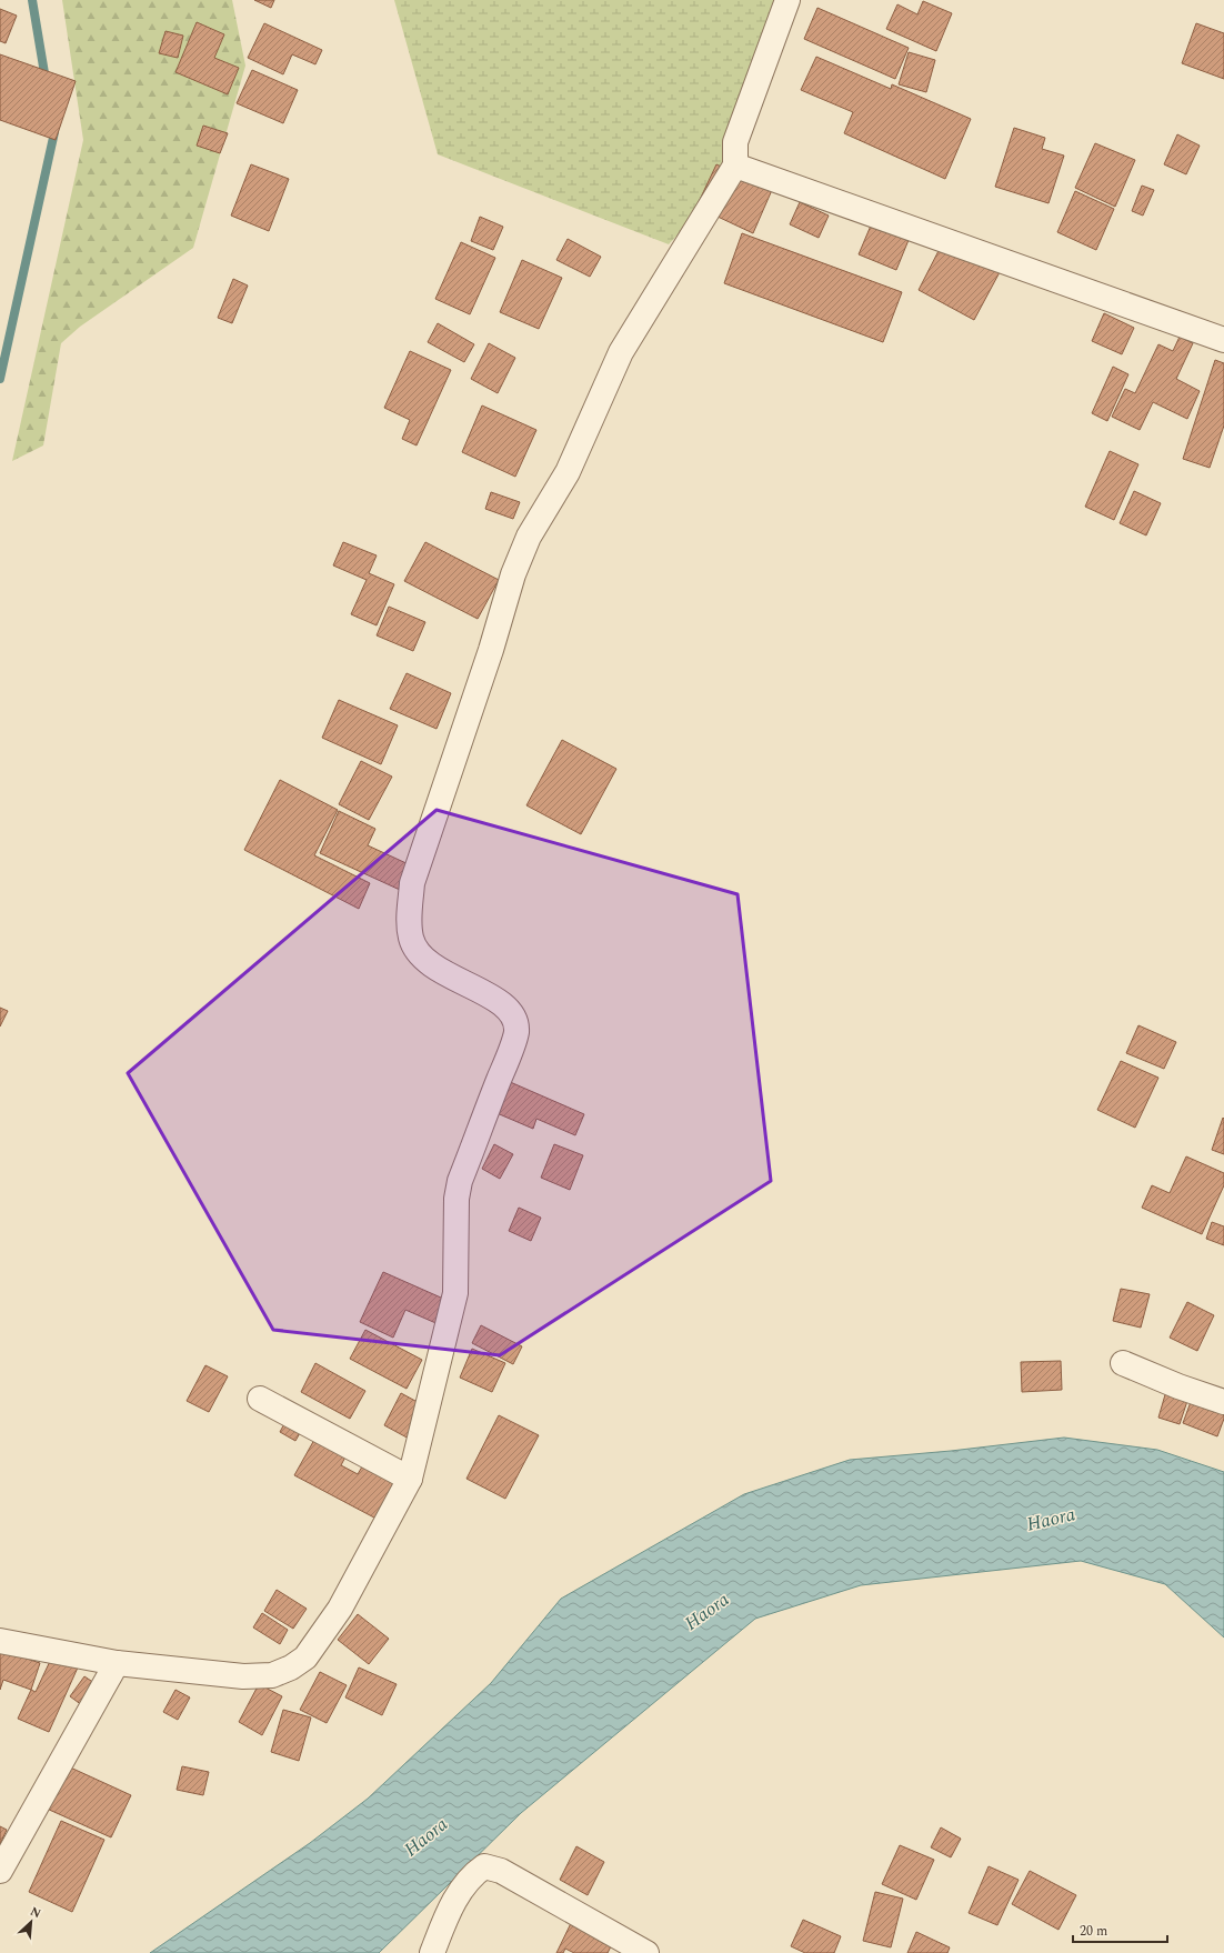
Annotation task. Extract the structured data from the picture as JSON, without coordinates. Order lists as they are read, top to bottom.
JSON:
{
  "water": ["Haora"],
  "scale_bar": "20 m",
  "north": "top right"
}
